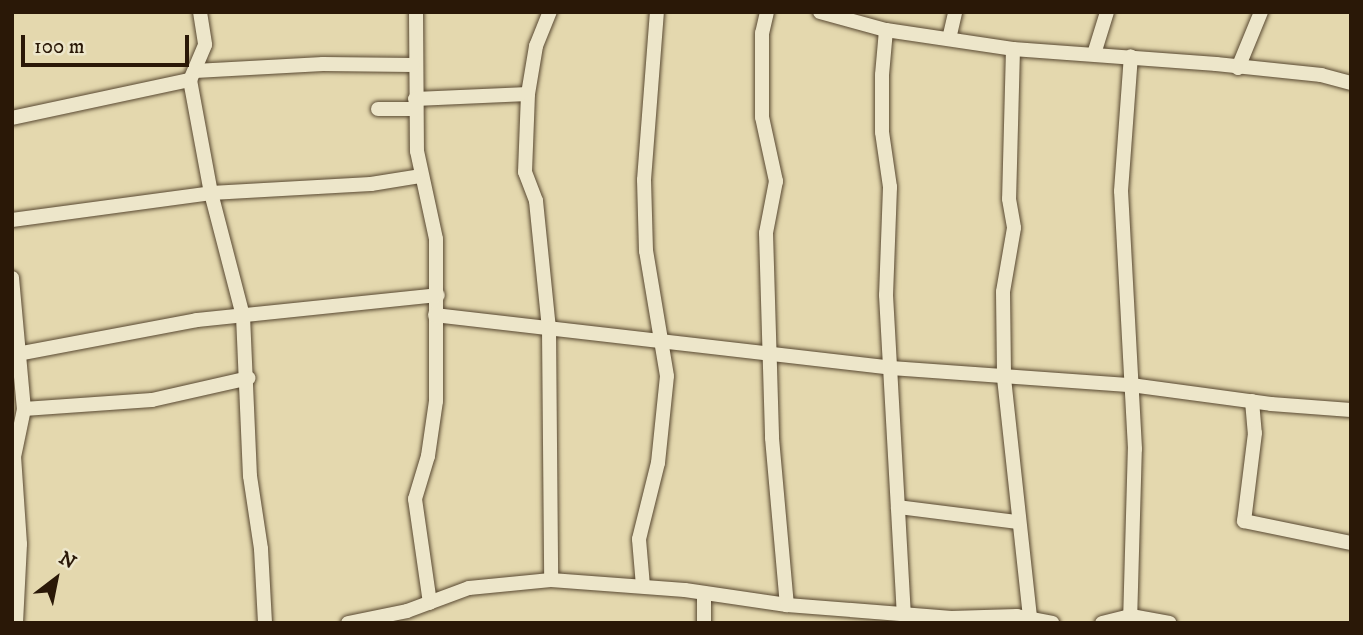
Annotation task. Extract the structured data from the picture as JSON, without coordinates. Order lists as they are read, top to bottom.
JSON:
{
  "scale_bar": "100 m",
  "north": "top right"
}
